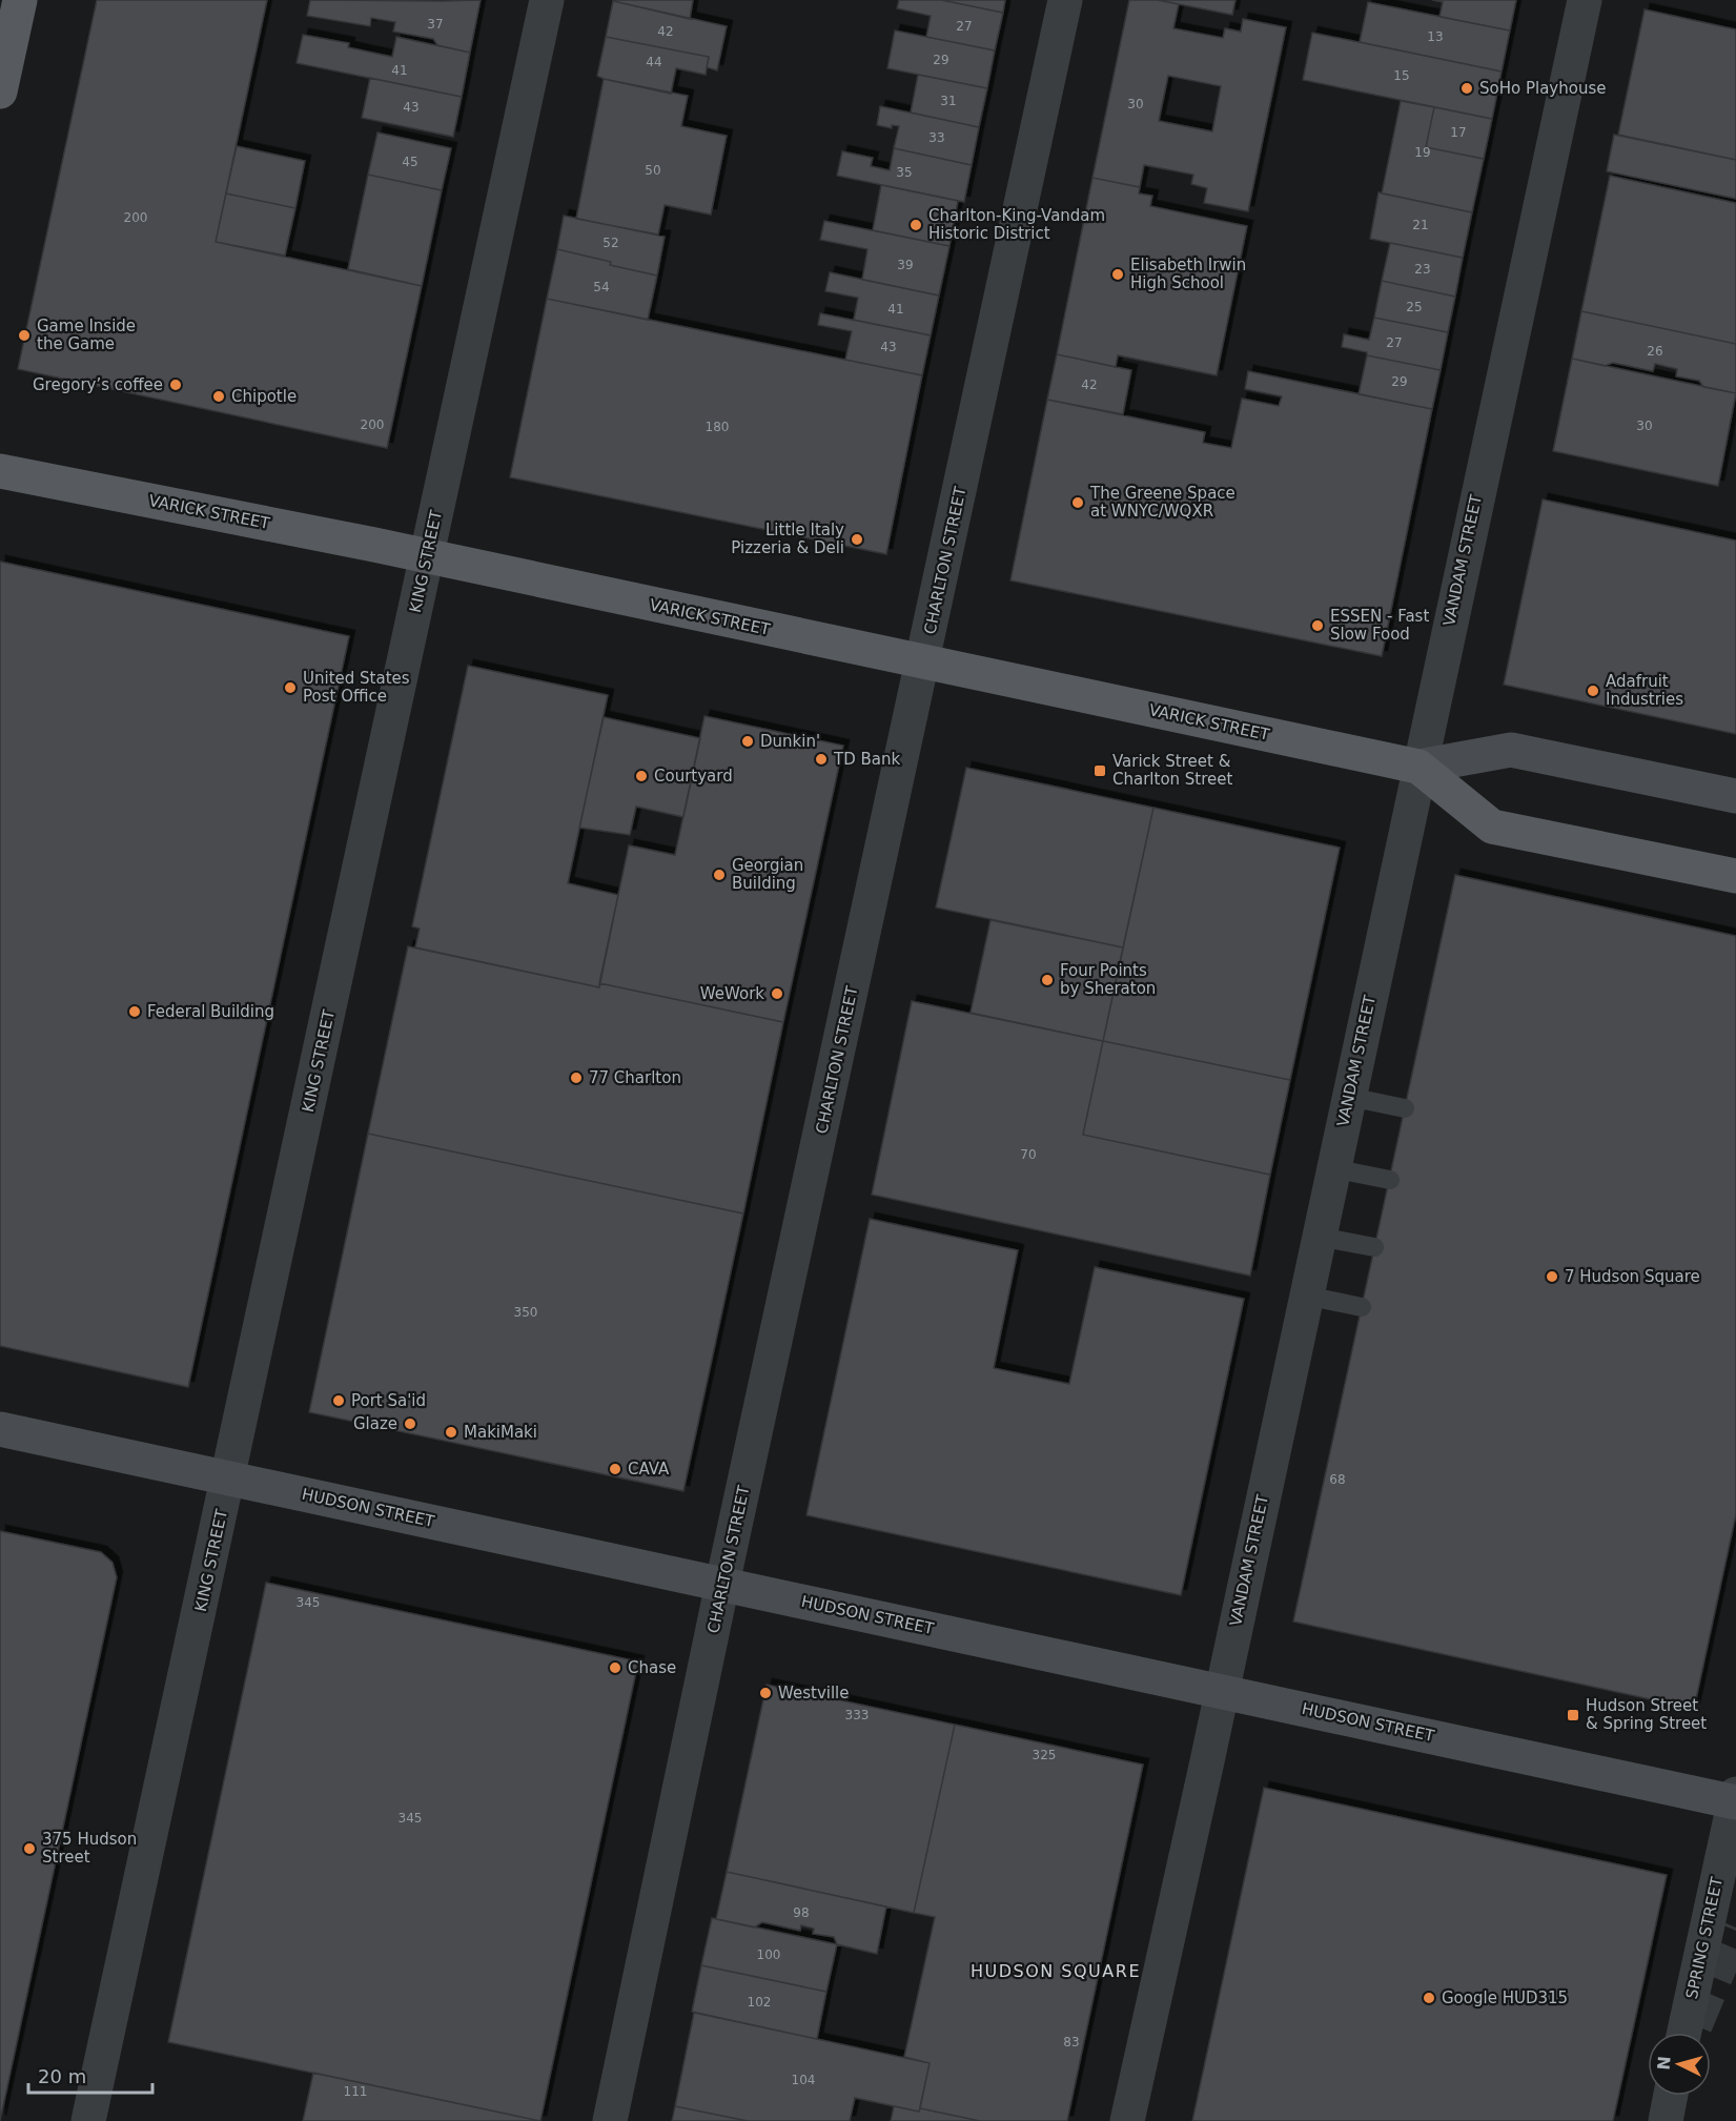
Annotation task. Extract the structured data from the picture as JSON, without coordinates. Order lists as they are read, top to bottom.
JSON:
{
  "streets": {
    "main road": ["VARICK STREET", "HUDSON STREET"],
    "street": [
      "CHARLTON STREET",
      "VANDAM STREET",
      "KING STREET",
      "SPRING STREET"
    ]
  },
  "crossings": [
    ["VARICK STREET", "CHARLTON STREET"],
    ["VARICK STREET", "VANDAM STREET"],
    ["VARICK STREET", "KING STREET"],
    ["CHARLTON STREET", "HUDSON STREET"],
    ["VANDAM STREET", "HUDSON STREET"],
    ["KING STREET", "HUDSON STREET"],
    ["HUDSON STREET", "SPRING STREET"]
  ],
  "districts": ["HUDSON SQUARE"],
  "places": {
    "other": [
      "SoHo Playhouse",
      "Charlton-King-Vandam Historic District",
      "Elisabeth Irwin High School",
      "Game Inside the Game",
      "Gregory’s coffee",
      "Chipotle",
      "The Greene Space at WNYC/WQXR",
      "Little Italy Pizzeria & Deli",
      "ESSEN - Fast Slow Food",
      "United States Post Office",
      "Adafruit Industries",
      "Dunkin'",
      "TD Bank",
      "Courtyard",
      "Georgian Building",
      "Four Points by Sheraton",
      "WeWork",
      "Federal Building",
      "77 Charlton",
      "7 Hudson Square",
      "Port Sa'id",
      "Glaze",
      "MakiMaki",
      "CAVA",
      "Chase",
      "Westville",
      "375 Hudson Street",
      "Google HUD315"
    ],
    "transit": ["Varick Street & Charlton Street", "Hudson Street & Spring Street"]
  },
  "house_numbers": [
    "37",
    "27",
    "42",
    "13",
    "29",
    "44",
    "41",
    "15",
    "31",
    "30",
    "43",
    "17",
    "33",
    "19",
    "45",
    "50",
    "35",
    "200",
    "21",
    "52",
    "39",
    "23",
    "54",
    "25",
    "41",
    "27",
    "43",
    "26",
    "29",
    "42",
    "200",
    "30",
    "180",
    "70",
    "350",
    "68",
    "345",
    "333",
    "325",
    "345",
    "98",
    "100",
    "102",
    "83",
    "104",
    "111"
  ],
  "scale_bar": "20 m",
  "north": "left"
}
